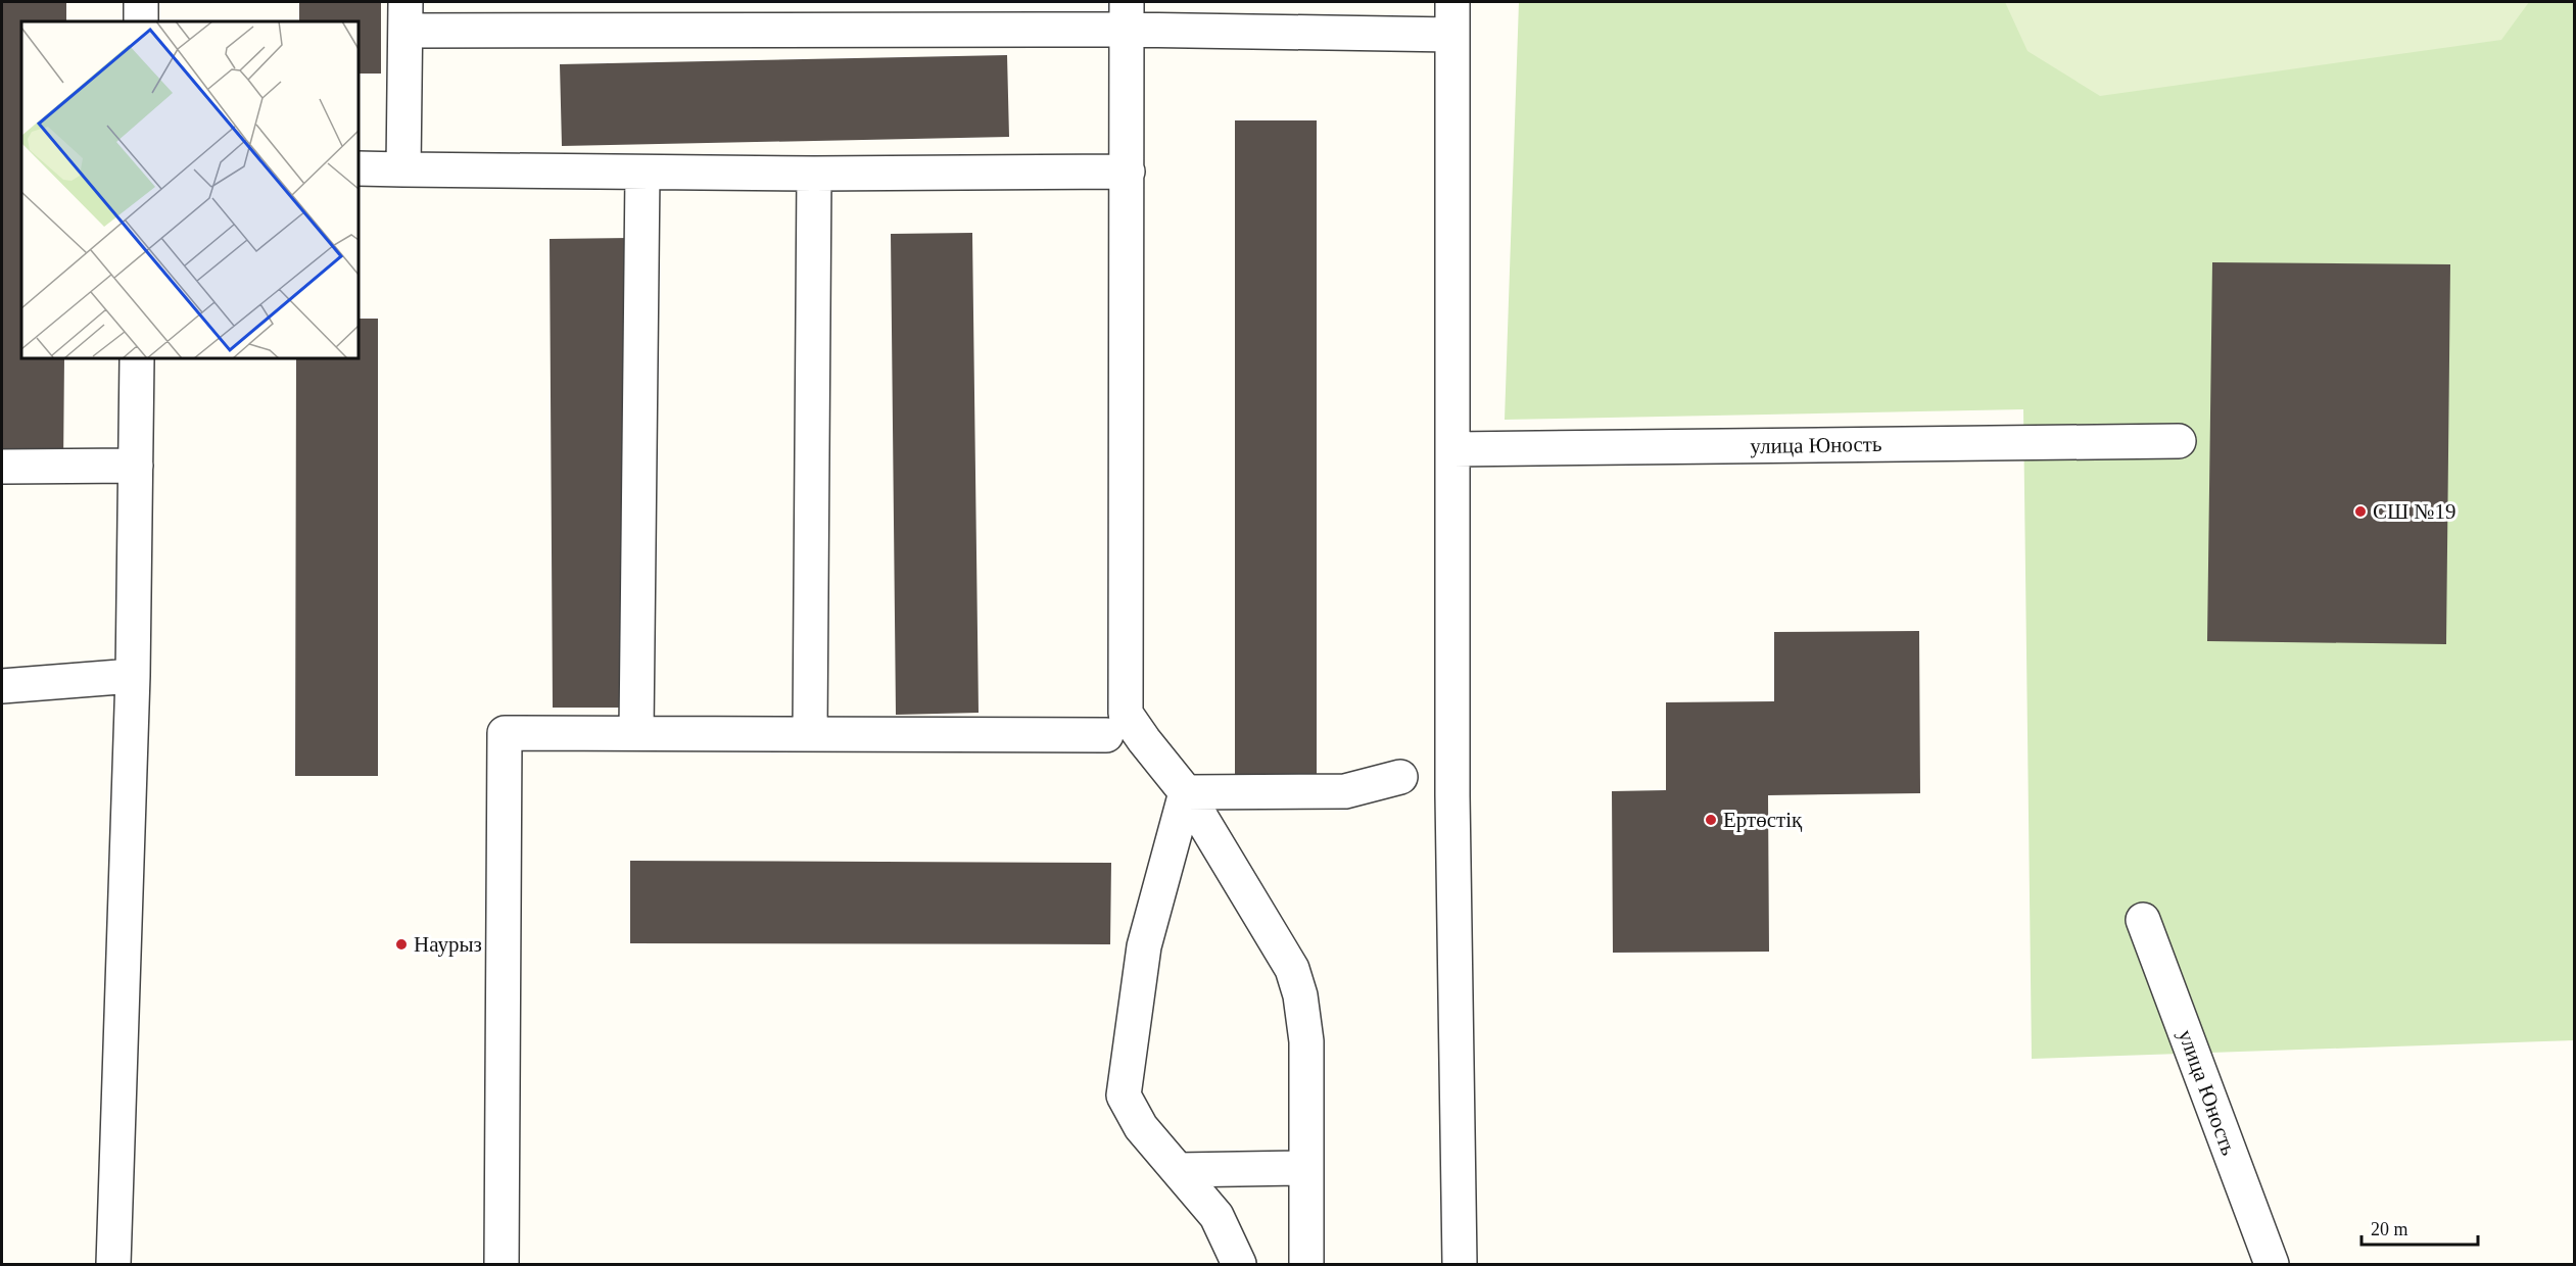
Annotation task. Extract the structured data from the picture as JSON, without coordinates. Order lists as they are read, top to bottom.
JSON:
{
  "streets": {
    "street": ["улица Юность"]
  },
  "places": ["СШ №19", "Ертөстіқ", "Наурыз"],
  "scale_bar": "20 m"
}
